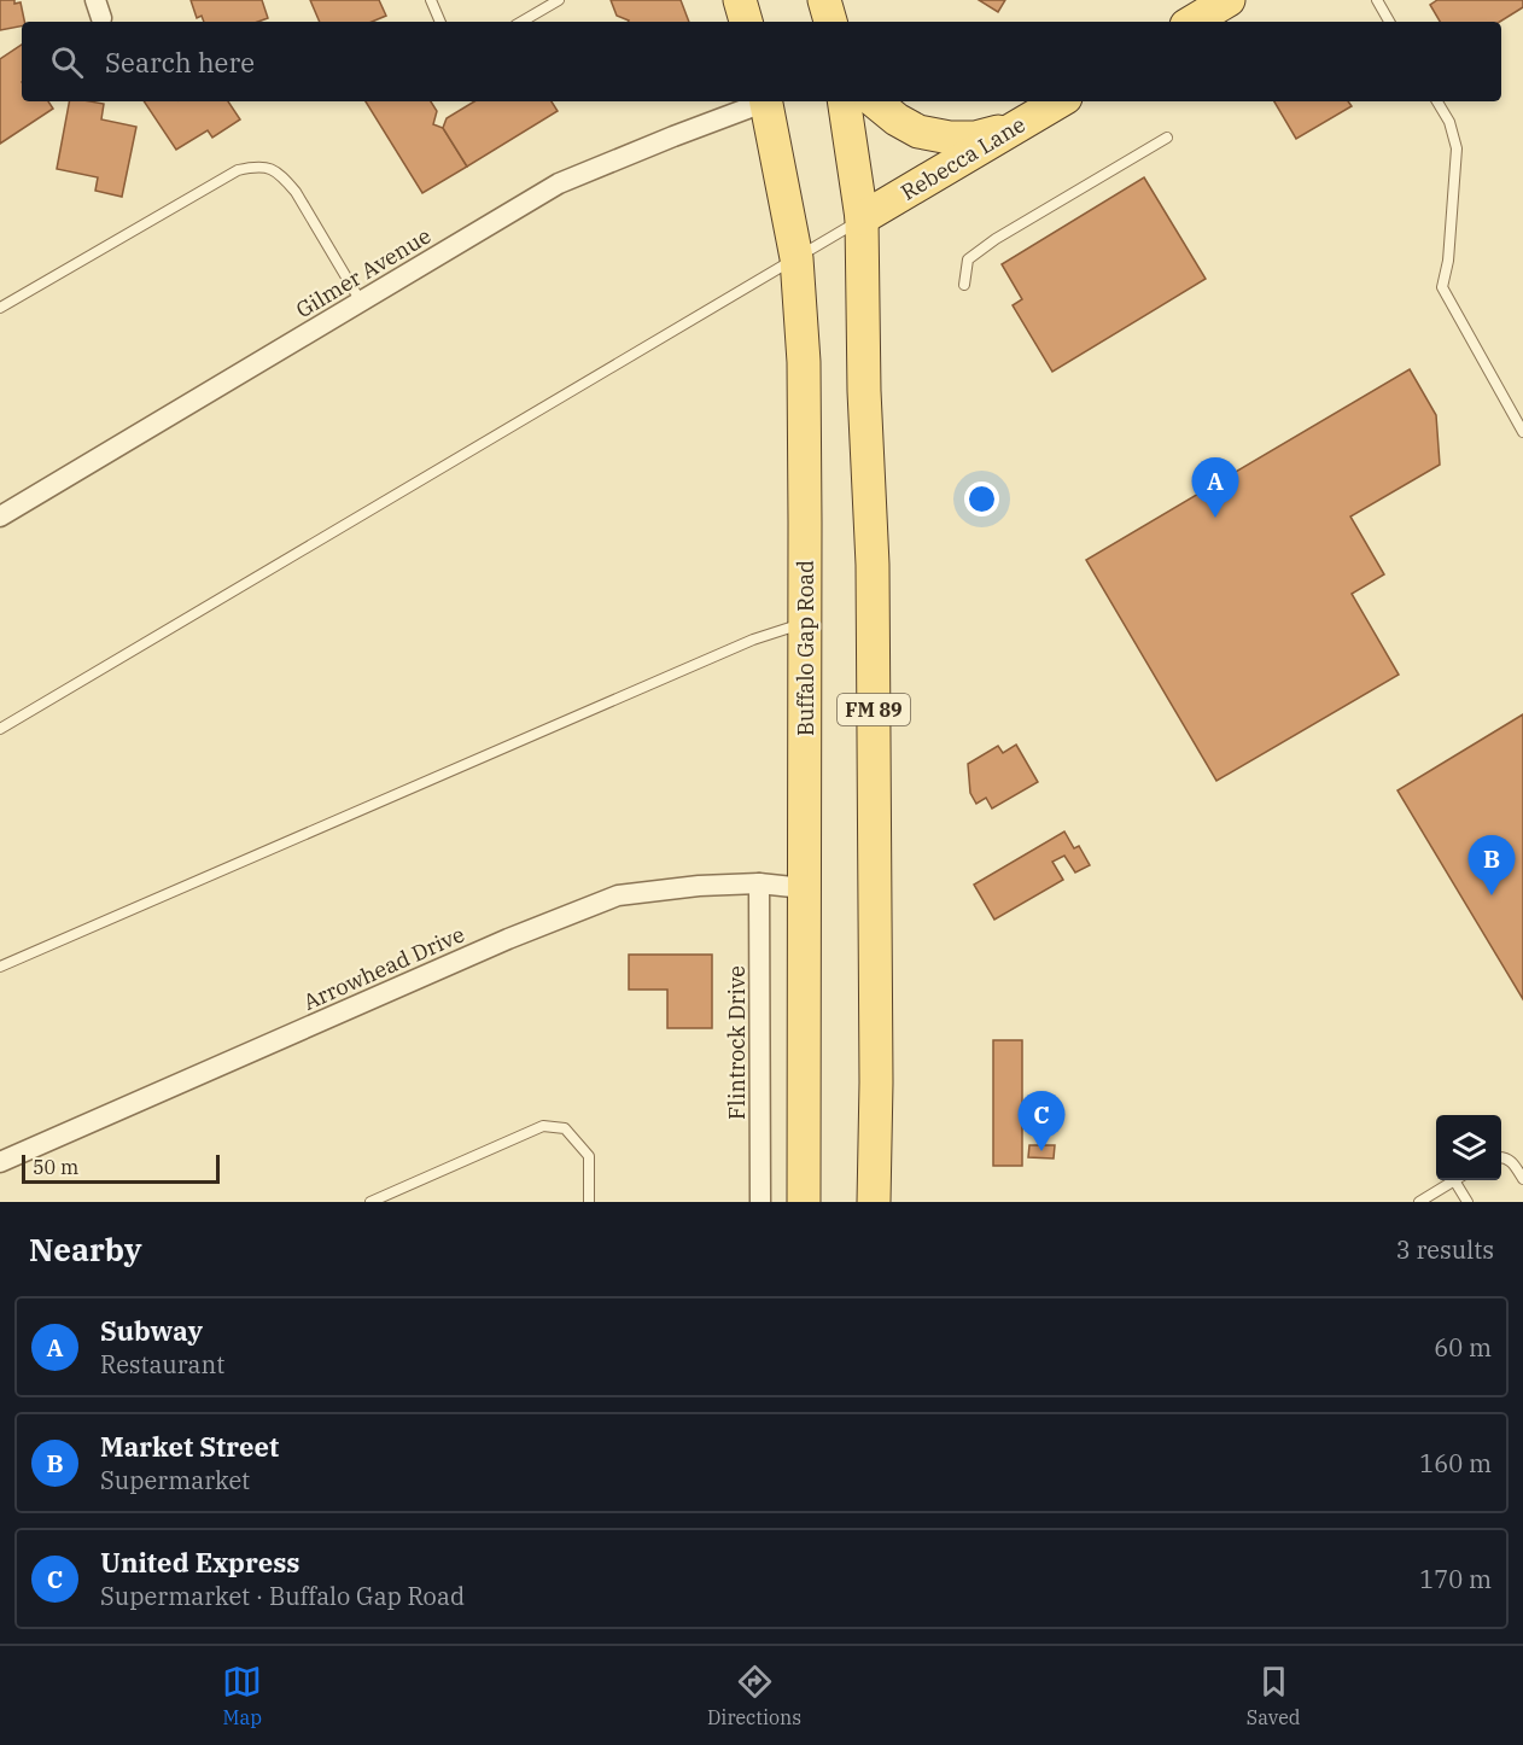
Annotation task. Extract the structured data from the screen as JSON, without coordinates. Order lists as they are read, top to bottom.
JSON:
{
  "streets": {
    "main road": ["Rebecca Lane", "Buffalo Gap Road", "FM 89"],
    "street": ["Gilmer Avenue", "Arrowhead Drive", "Flintrock Drive"]
  },
  "crossings": [
    ["Rebecca Lane", "FM 89"],
    ["Buffalo Gap Road", "Arrowhead Drive"],
    ["Arrowhead Drive", "Flintrock Drive"]
  ],
  "scale_bar": "50 m",
  "page": {
    "search": "Search here",
    "pins": ["A", "B", "C"],
    "scale": "50 m",
    "heading": ["Nearby", "3 results"],
    "list": [
      {
        "mark": "A",
        "name": "Subway",
        "note": "Restaurant",
        "value": "60 m"
      },
      {
        "mark": "B",
        "name": "Market Street",
        "note": "Supermarket",
        "value": "160 m"
      },
      {
        "mark": "C",
        "name": "United Express",
        "note": "Supermarket · Buffalo Gap Road",
        "value": "170 m"
      }
    ],
    "nav": ["Map", "Directions", "Saved"]
  }
}
